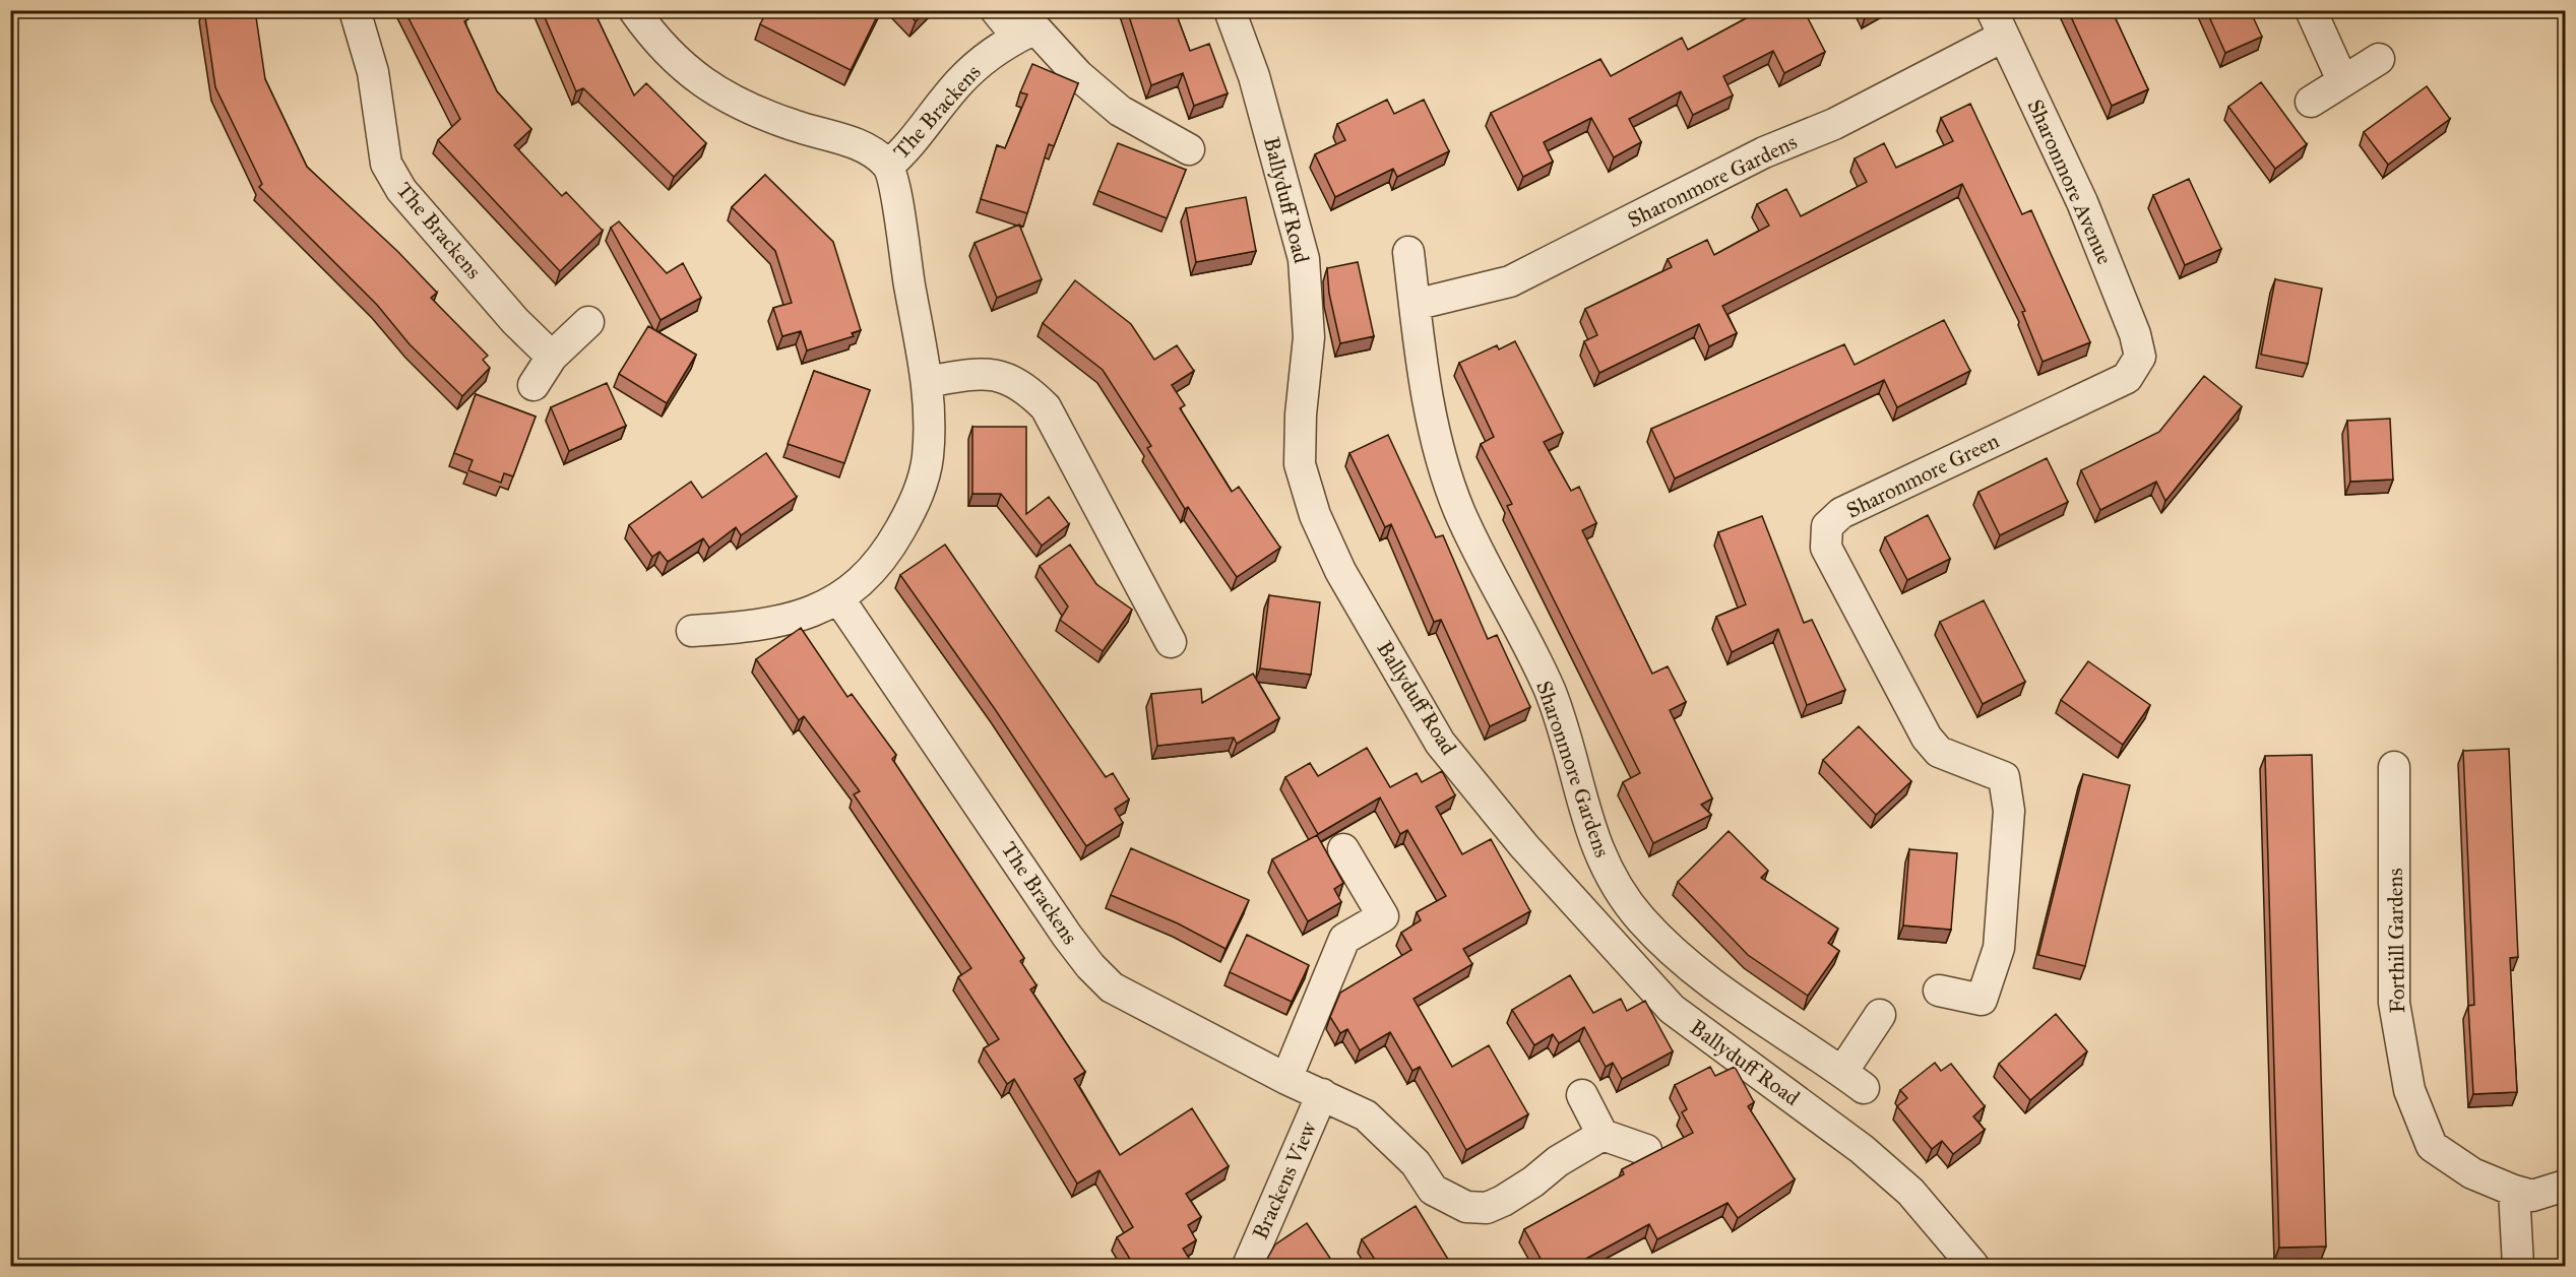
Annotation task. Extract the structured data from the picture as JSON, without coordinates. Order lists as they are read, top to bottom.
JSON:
{
  "streets": {
    "street": [
      "The Brackens",
      "Sharonmore Gardens",
      "Sharonmore Avenue",
      "Ballyduff Road",
      "Sharonmore Green",
      "Forthill Gardens",
      "Brackens View"
    ]
  },
  "crossings": [
    ["The Brackens", "Brackens View"],
    ["Sharonmore Gardens", "Sharonmore Avenue"],
    ["Sharonmore Avenue", "Sharonmore Green"]
  ]
}
